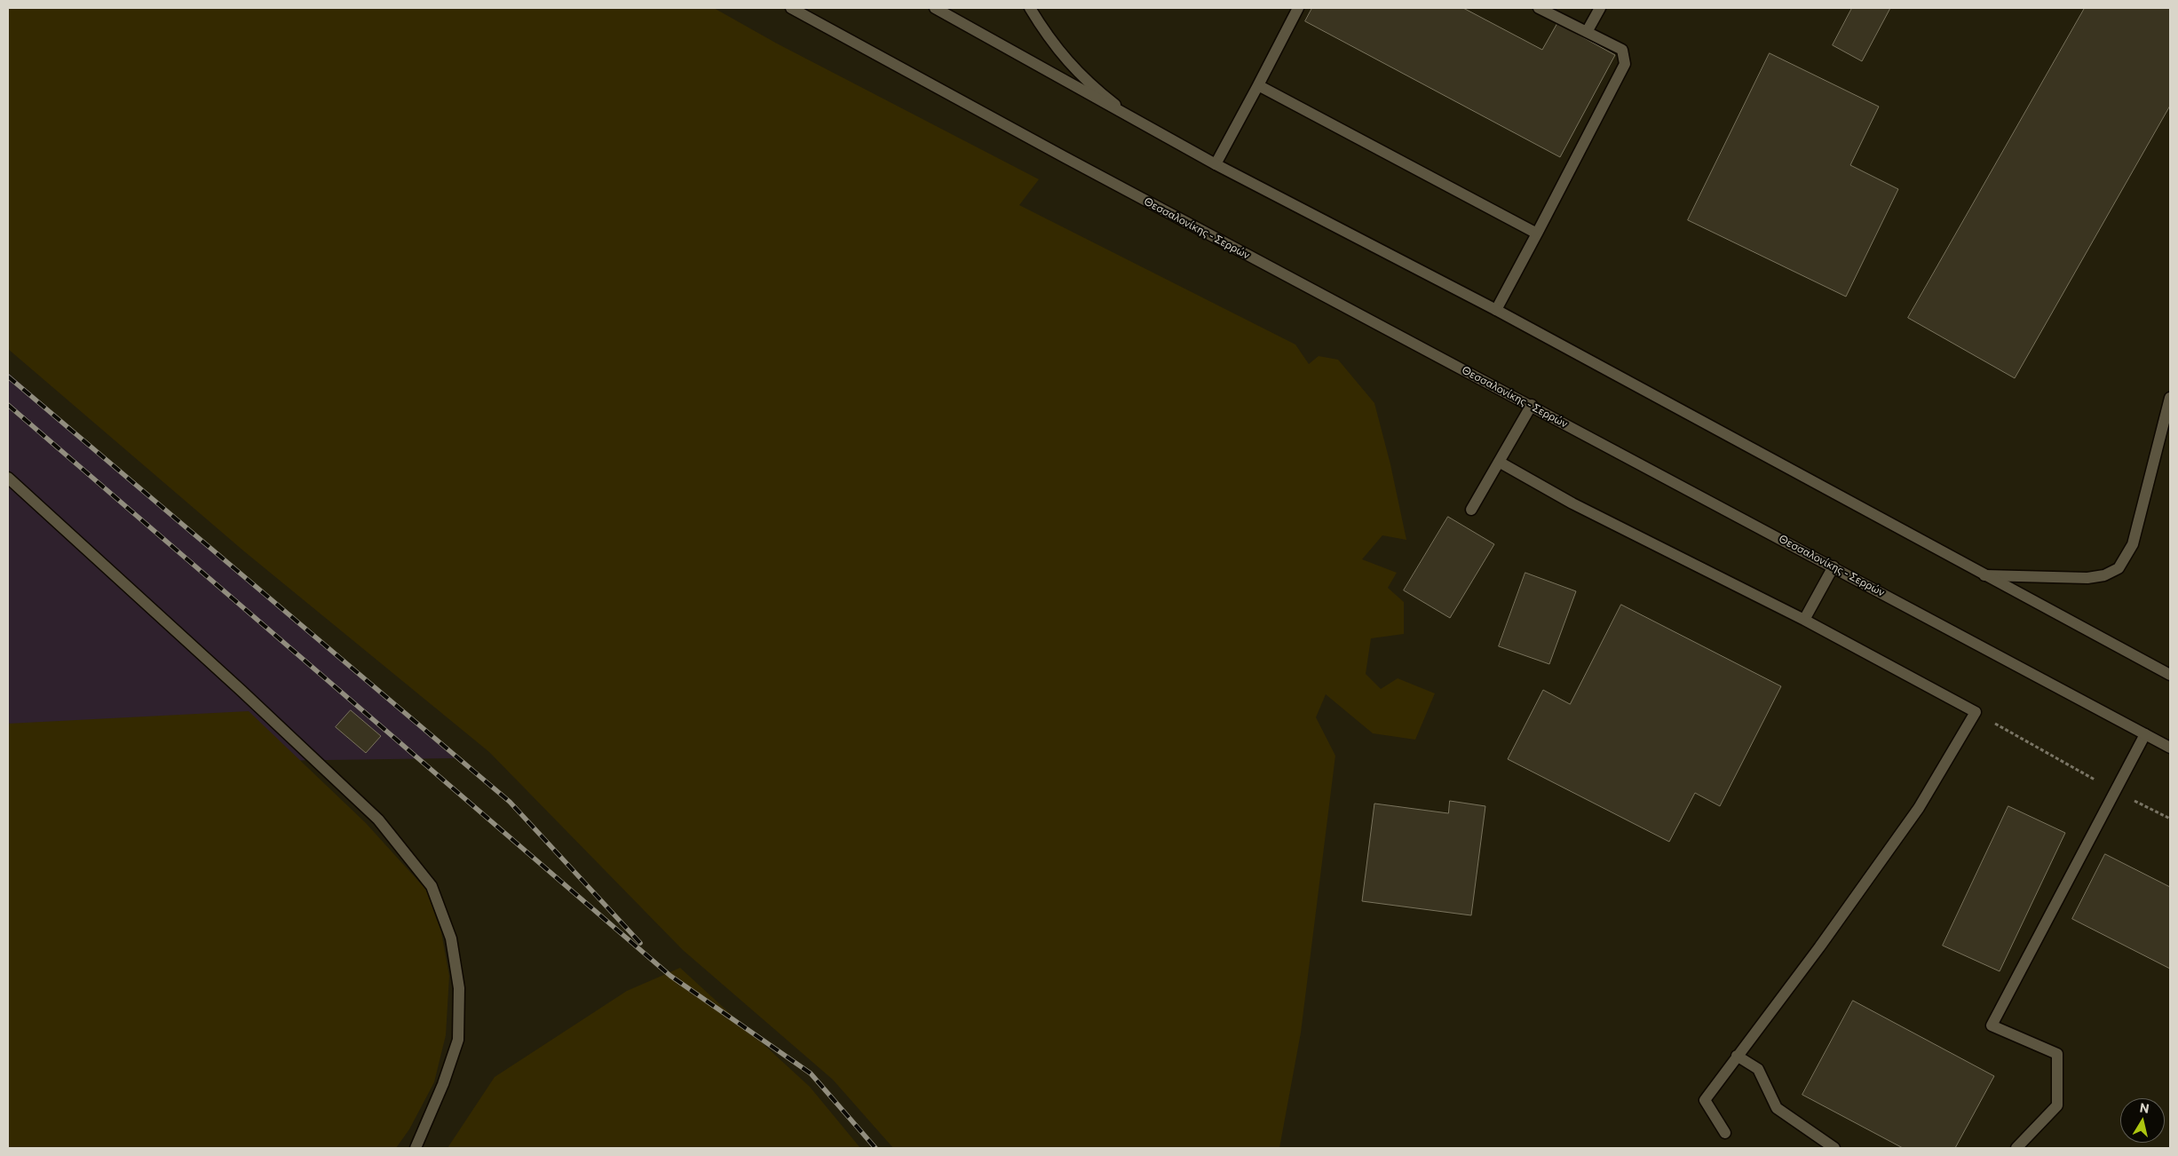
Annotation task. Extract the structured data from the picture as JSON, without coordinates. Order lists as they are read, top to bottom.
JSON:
{
  "streets": {
    "main road": ["Θεσσαλονίκης - Σερρών"]
  },
  "north": "top"
}
